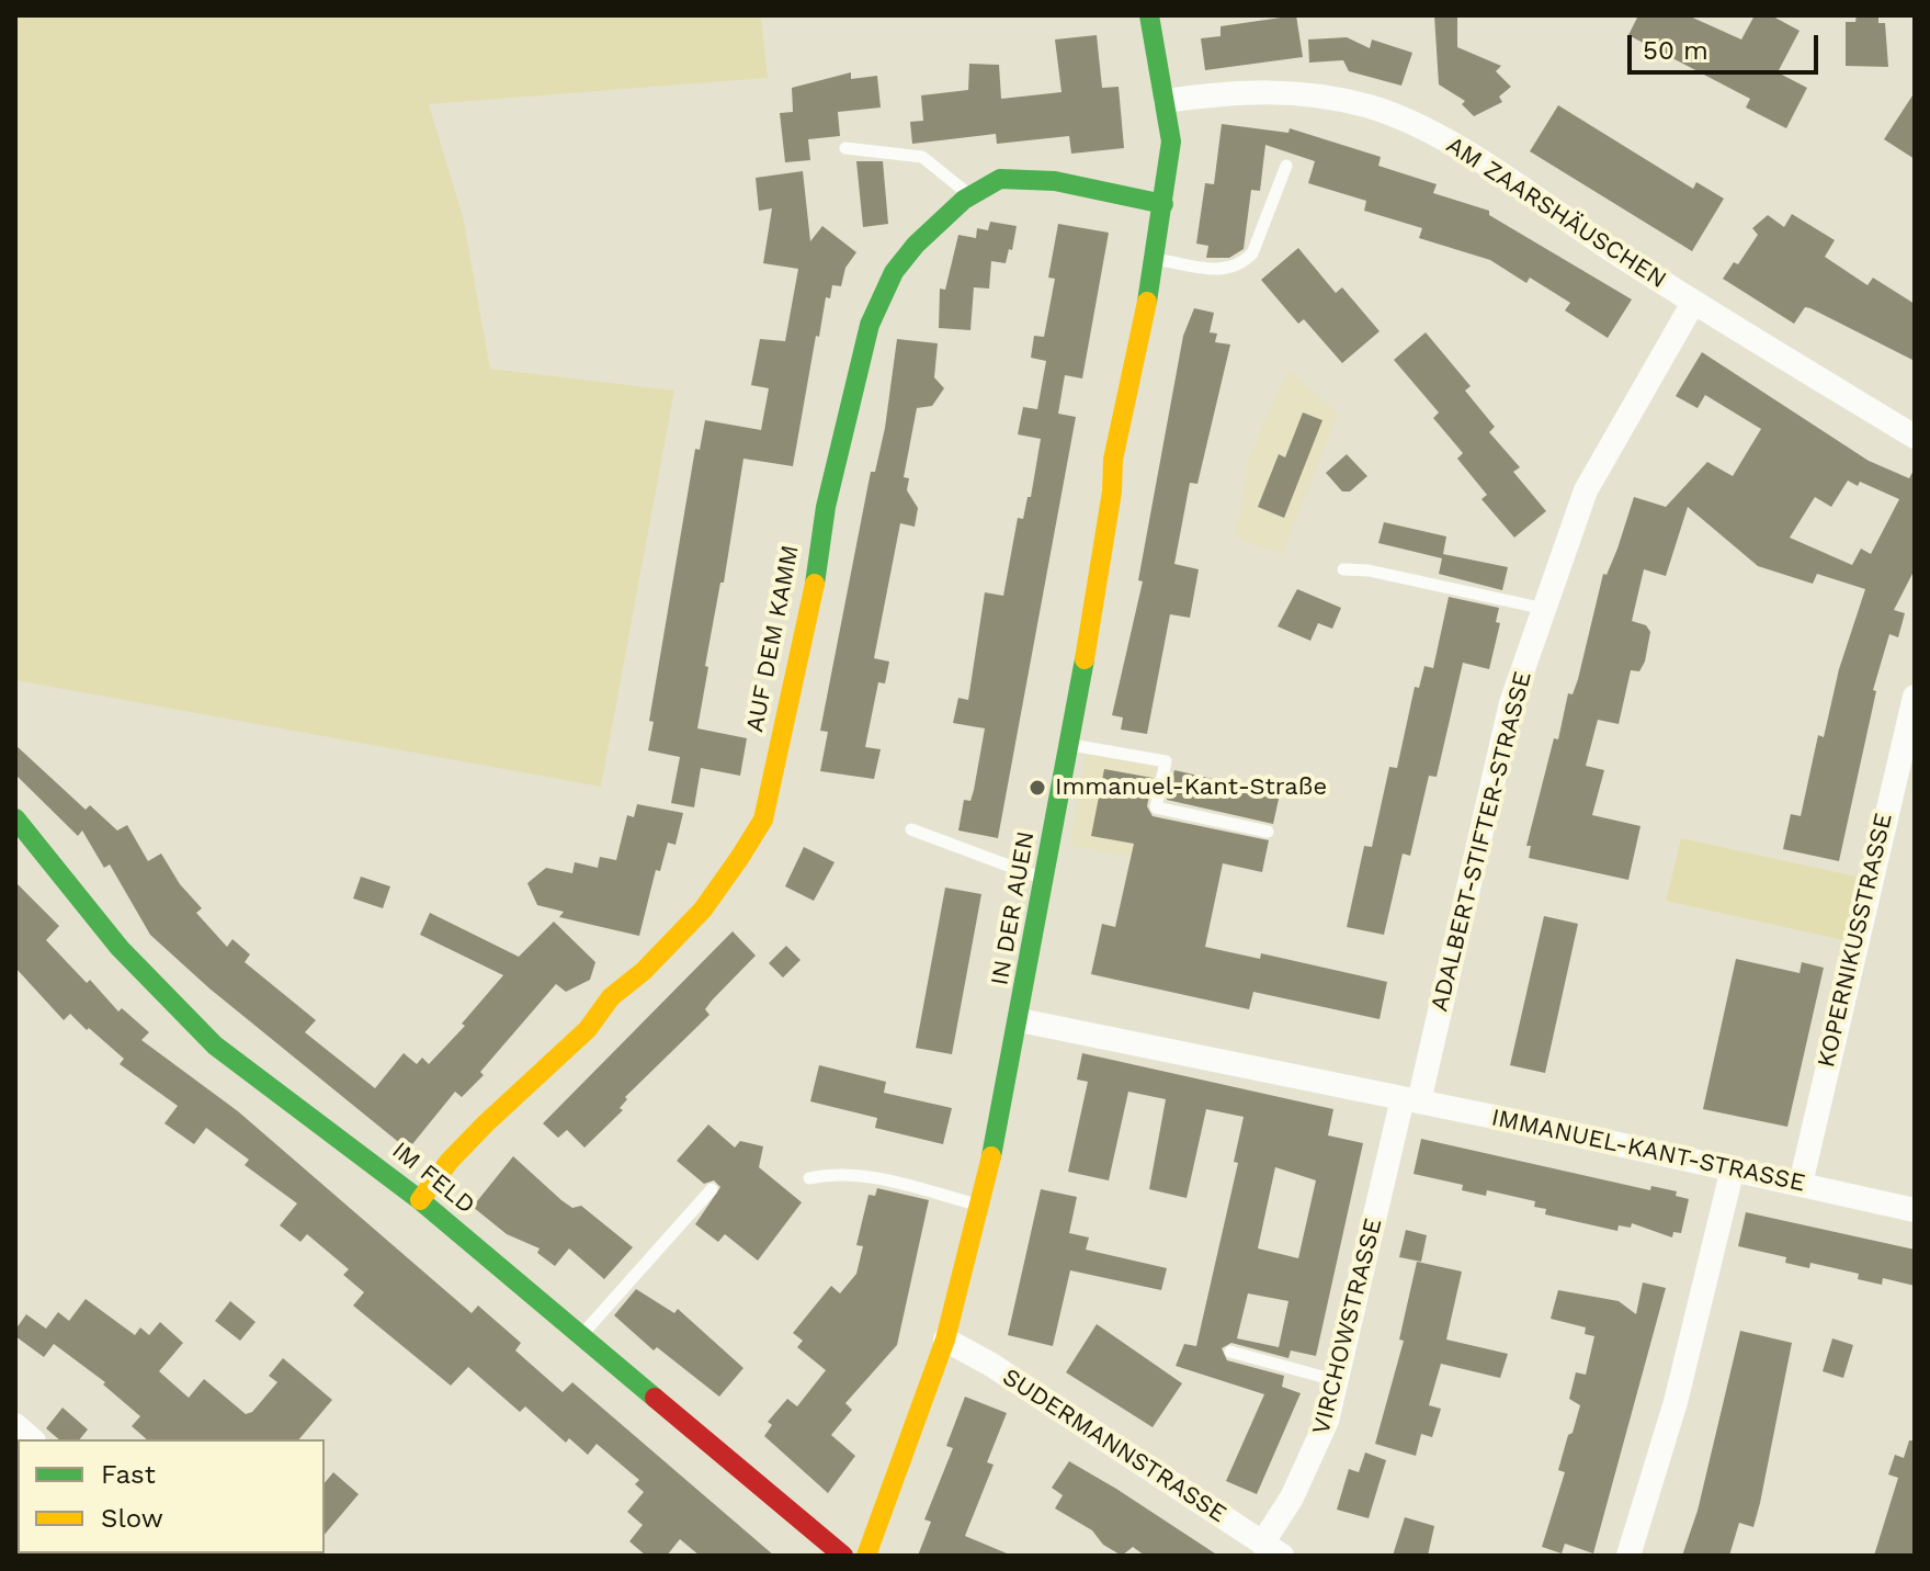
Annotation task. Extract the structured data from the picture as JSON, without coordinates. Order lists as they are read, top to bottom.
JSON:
{
  "streets": {
    "street": [
      "AM ZAARSHÄUSCHEN",
      "AUF DEM KAMM",
      "ADALBERT-STIFTER-STRASSE",
      "IN DER AUEN",
      "KOPERNIKUSSTRASSE",
      "IMMANUEL-KANT-STRASSE",
      "IM FELD",
      "VIRCHOWSTRASSE",
      "SUDERMANNSTRASSE"
    ]
  },
  "crossings": [
    ["AM ZAARSHÄUSCHEN", "ADALBERT-STIFTER-STRASSE"],
    ["AM ZAARSHÄUSCHEN", "IN DER AUEN"],
    ["AUF DEM KAMM", "IN DER AUEN"],
    ["AUF DEM KAMM", "IM FELD"],
    ["ADALBERT-STIFTER-STRASSE", "IMMANUEL-KANT-STRASSE"],
    ["ADALBERT-STIFTER-STRASSE", "VIRCHOWSTRASSE"],
    ["IN DER AUEN", "IMMANUEL-KANT-STRASSE"],
    ["IN DER AUEN", "SUDERMANNSTRASSE"],
    ["KOPERNIKUSSTRASSE", "IMMANUEL-KANT-STRASSE"],
    ["IMMANUEL-KANT-STRASSE", "VIRCHOWSTRASSE"],
    ["VIRCHOWSTRASSE", "SUDERMANNSTRASSE"]
  ],
  "places": ["Immanuel-Kant-Straße"],
  "legend": ["Fast", "Slow"],
  "scale_bar": "50 m"
}
